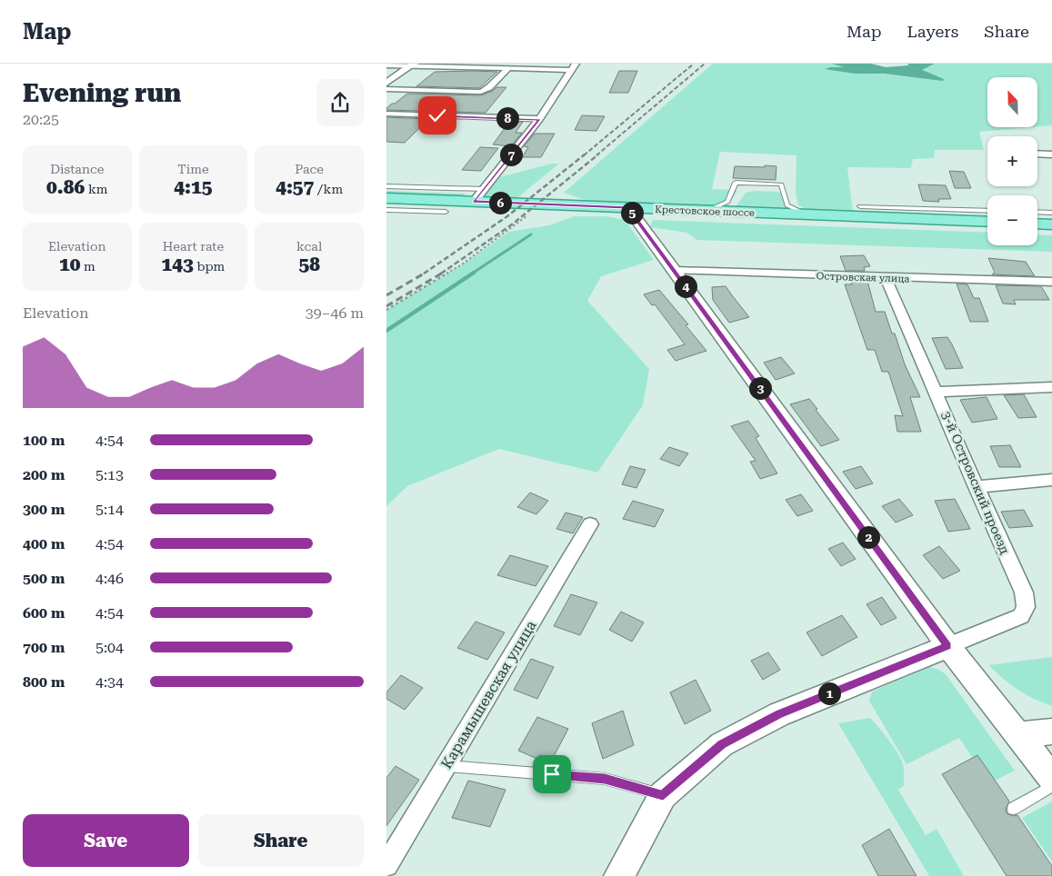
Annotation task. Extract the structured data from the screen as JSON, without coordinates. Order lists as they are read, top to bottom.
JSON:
{
  "streets": {
    "main road": ["Крестовское шоссе"],
    "street": ["Островская улица", "3-й Островский проезд", "Карамышевская улица"]
  },
  "crossings": [
    ["Островская улица", "3-й Островский проезд"]
  ],
  "north": "top",
  "page": {
    "header": "Map",
    "nav": ["Map", "Layers", "Share"],
    "heading": ["Evening run", "20:25"],
    "map_buttons": ["+", "−"],
    "pins": [
      "8",
      "7",
      "6",
      "5",
      "4",
      "3",
      "2",
      "1"
    ],
    "stats": [
      ["Distance", "0.86 km"],
      ["Time", "4:15"],
      ["Pace", "4:57 /km"],
      ["Elevation", "10 m"],
      ["Heart rate", "143 bpm"],
      ["kcal", "58"]
    ],
    "chart": ["Elevation", "39–46 m"],
    "list": [
      {
        "name": "100 m",
        "note": "4:54"
      },
      {
        "name": "200 m",
        "note": "5:13"
      },
      {
        "name": "300 m",
        "note": "5:14"
      },
      {
        "name": "400 m",
        "note": "4:54"
      },
      {
        "name": "500 m",
        "note": "4:46"
      },
      {
        "name": "600 m",
        "note": "4:54"
      },
      {
        "name": "700 m",
        "note": "5:04"
      },
      {
        "name": "800 m",
        "note": "4:34"
      }
    ],
    "buttons": ["Save", "Share"]
  }
}
